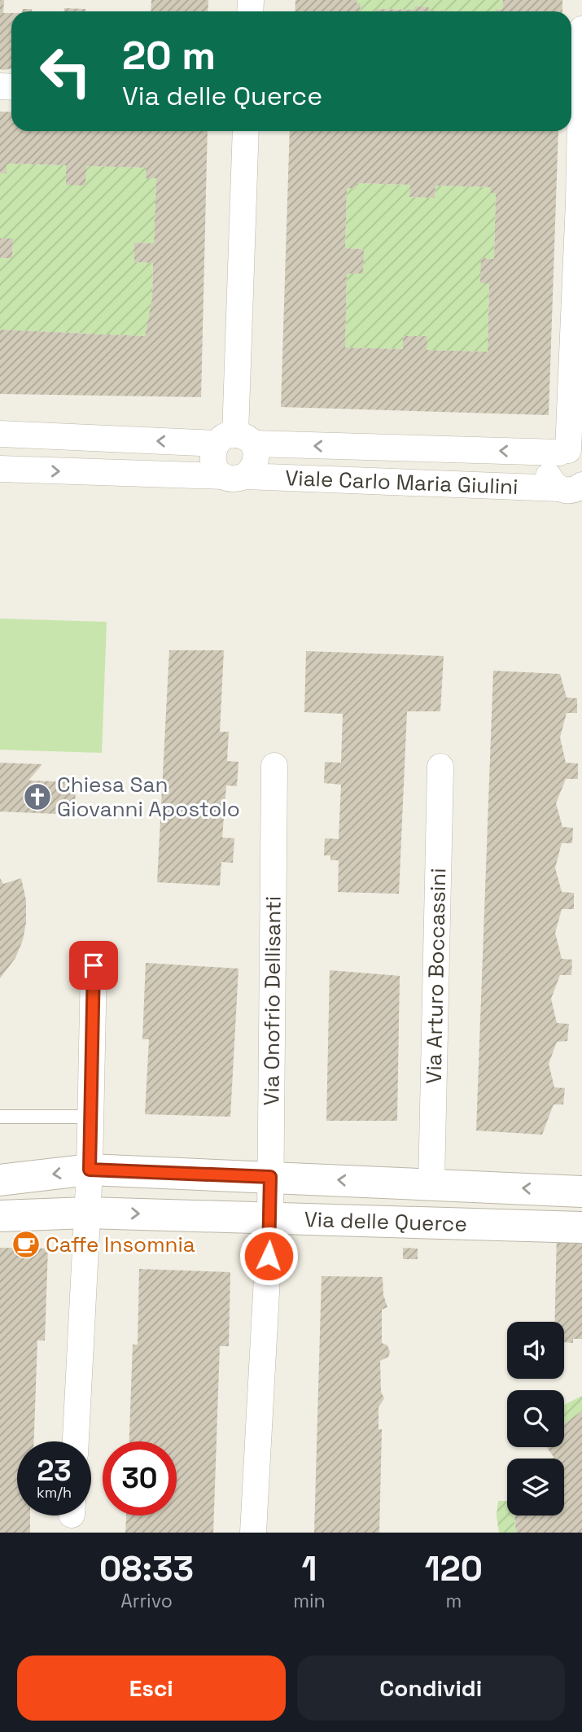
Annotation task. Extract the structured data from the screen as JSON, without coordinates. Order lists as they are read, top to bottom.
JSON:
{
  "streets": {
    "street": [
      "Viale Carlo Maria Giulini",
      "Via Arturo Boccassini",
      "Via Onofrio Dellisanti",
      "Via delle Querce"
    ]
  },
  "crossings": [
    ["Via Arturo Boccassini", "Via delle Querce"],
    ["Via Onofrio Dellisanti", "Via delle Querce"]
  ],
  "places": {
    "church": ["Chiesa San Giovanni Apostolo"],
    "cafe": ["Caffe Insomnia"]
  },
  "page": {
    "turn": ["20 m", "Via delle Querce"],
    "speed": "23 km/h",
    "limit": "30",
    "eta": [
      "08:33",
      "Arrivo",
      "1",
      "min",
      "120",
      "m"
    ],
    "buttons": ["Esci", "Condividi"]
  }
}
